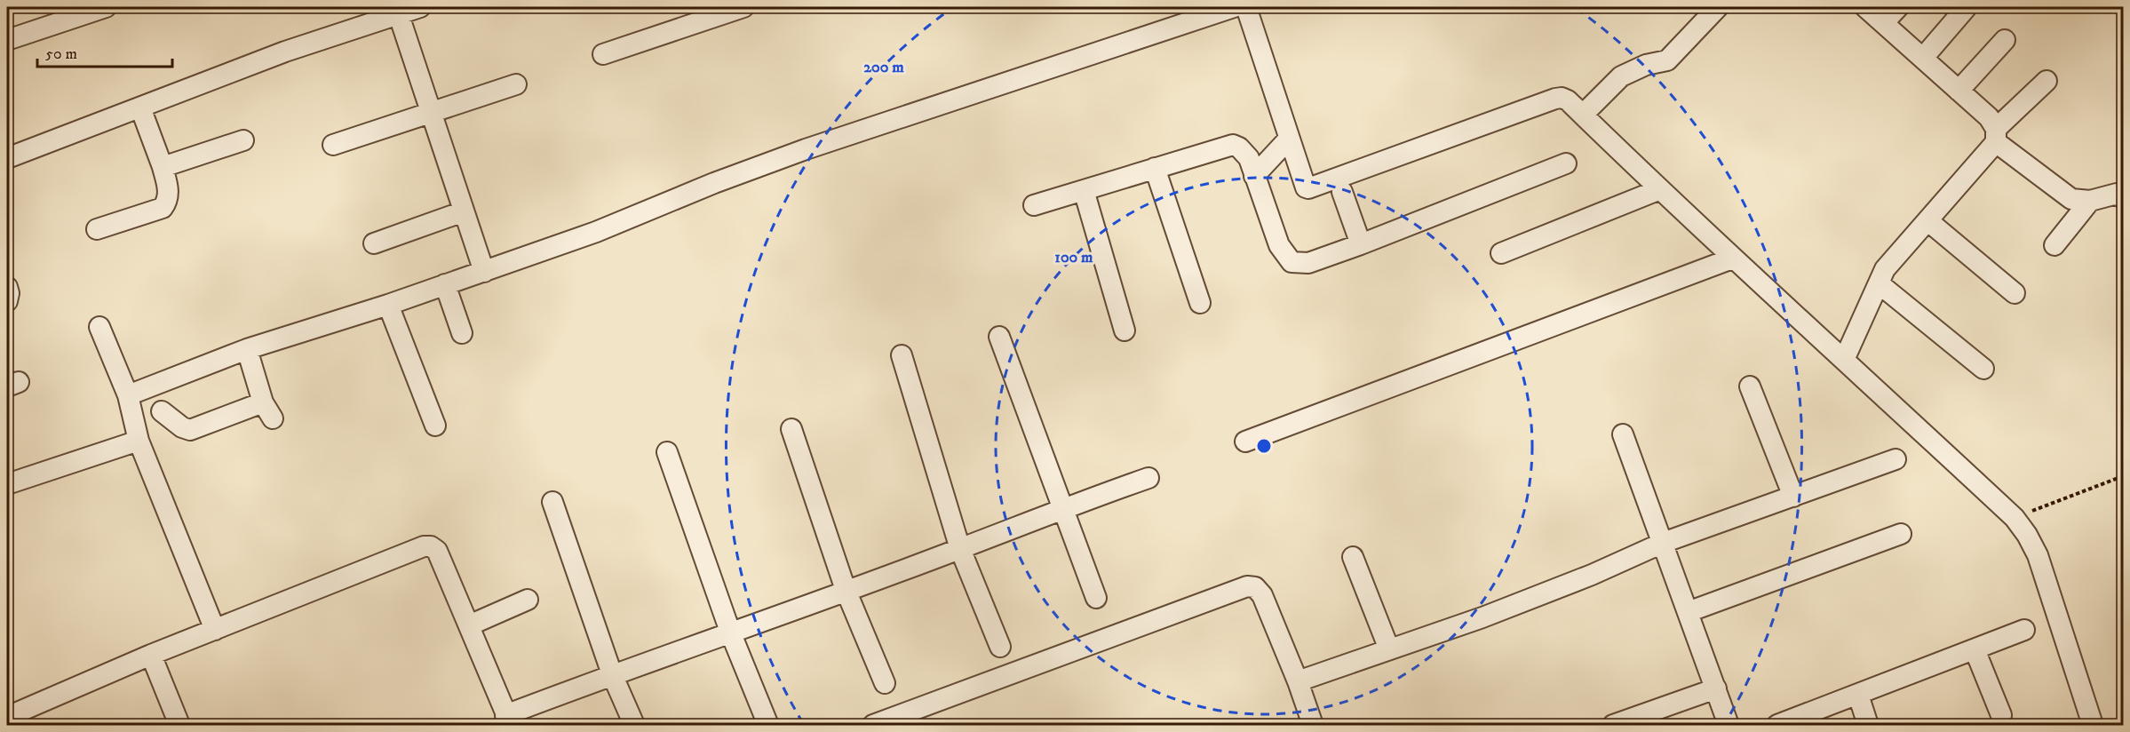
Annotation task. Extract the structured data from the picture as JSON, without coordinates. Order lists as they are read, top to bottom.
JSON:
{
  "scale_bar": "50 m",
  "rings": ["200 m", "100 m"]
}
